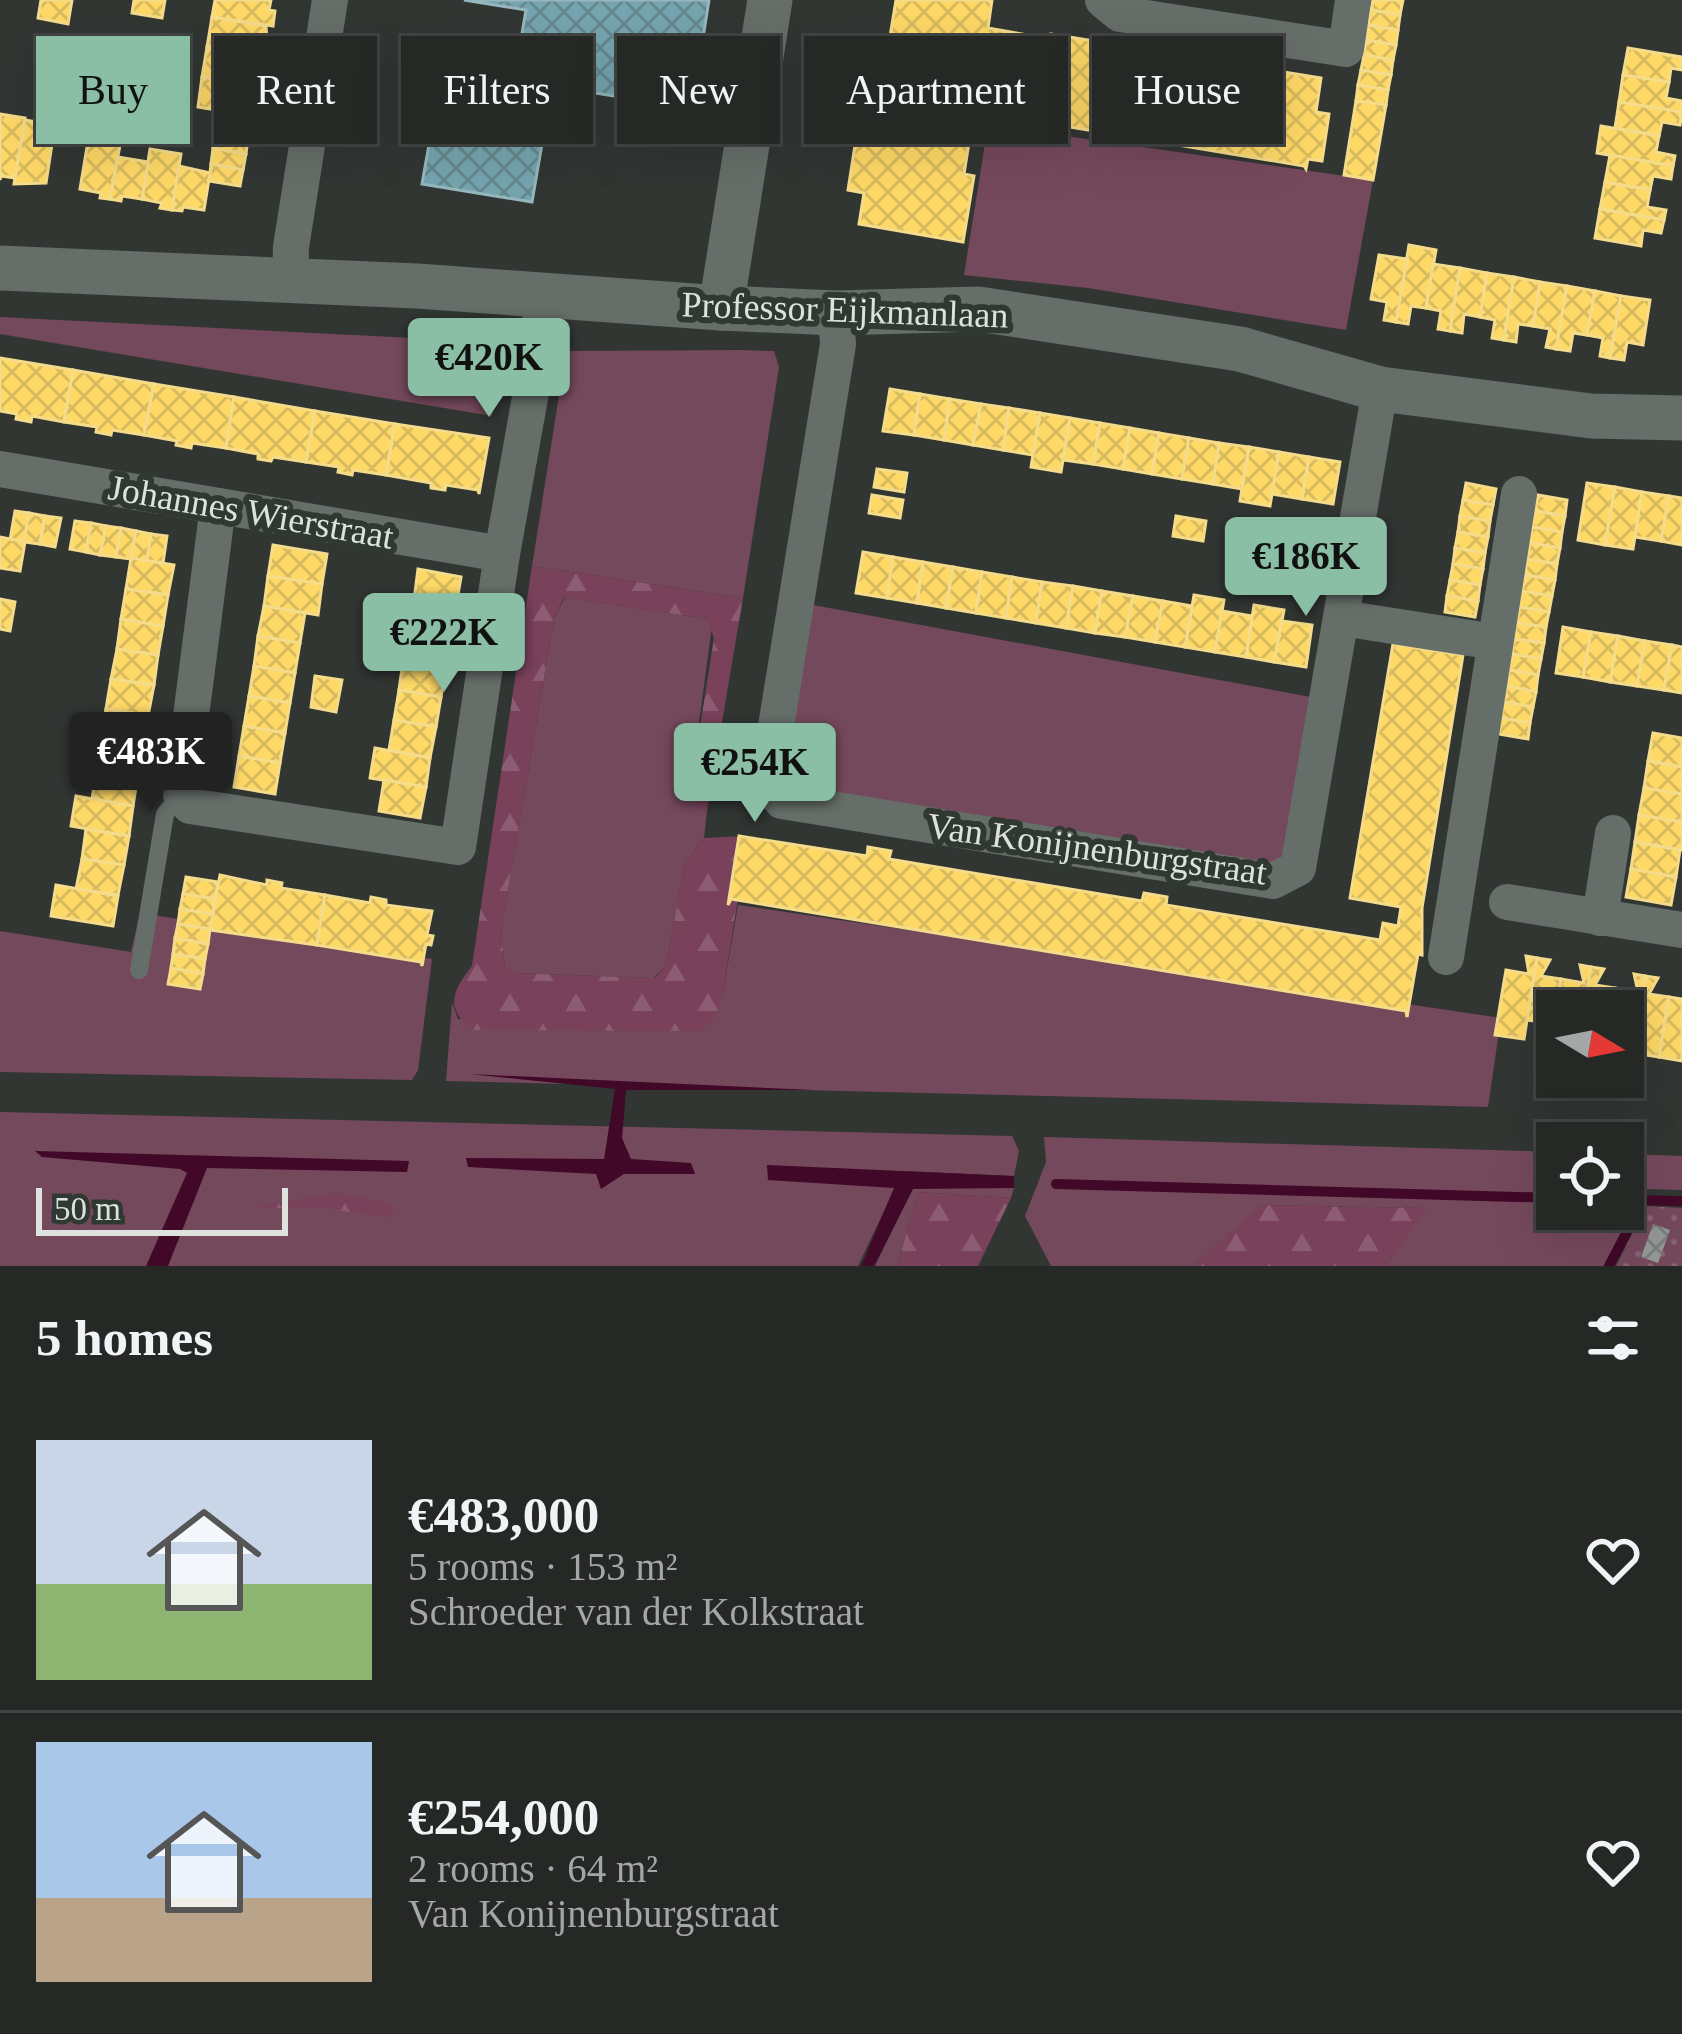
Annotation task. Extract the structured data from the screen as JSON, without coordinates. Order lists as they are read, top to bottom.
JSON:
{
  "streets": {
    "street": ["Professor Eijkmanlaan", "Johannes Wierstraat", "Van Konijnenburgstraat"]
  },
  "crossings": [
    ["Professor Eijkmanlaan", "Van Konijnenburgstraat"]
  ],
  "scale_bar": "50 m",
  "north": "right",
  "page": {
    "chip": [
      "Buy",
      "Rent",
      "Filters",
      "New",
      "Apartment",
      "House"
    ],
    "price": [
      "€420K",
      "€186K",
      "€222K",
      "€483K",
      "€254K"
    ],
    "scale": "50 m",
    "heading": "5 homes",
    "list": [
      {
        "name": "€483,000",
        "note": "5 rooms · 153 m² · Schroeder van der Kolkstraat"
      },
      {
        "name": "€254,000",
        "note": "2 rooms · 64 m² · Van Konijnenburgstraat"
      }
    ]
  }
}
